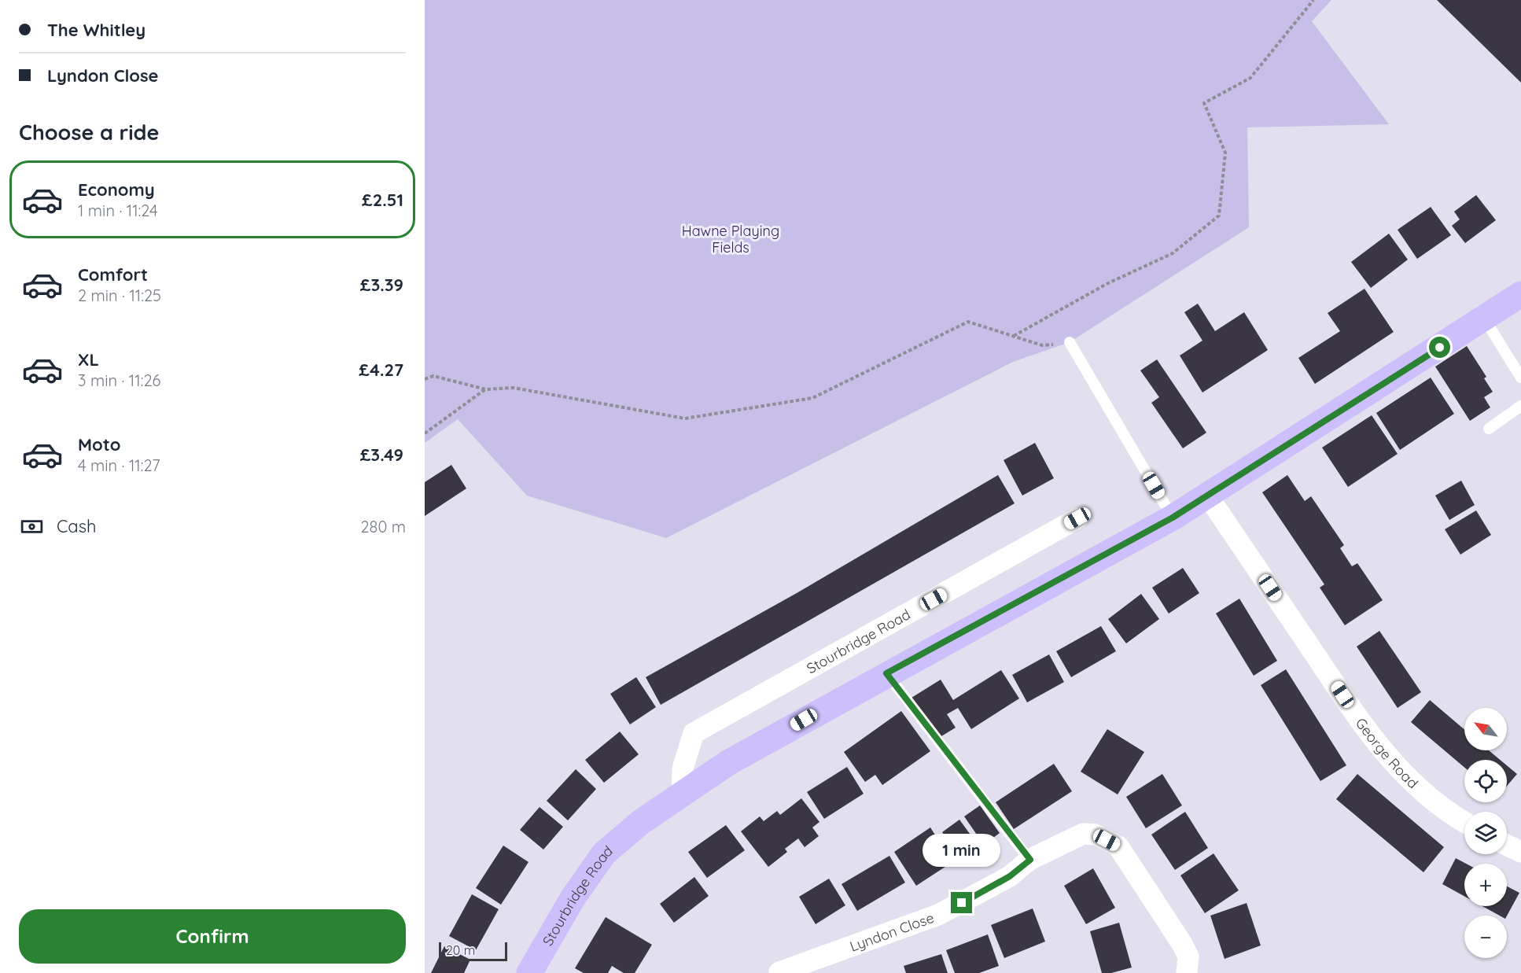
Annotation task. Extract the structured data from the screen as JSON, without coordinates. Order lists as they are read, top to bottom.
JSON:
{
  "streets": {
    "highway": ["Stourbridge Road"],
    "street": ["George Road", "Lyndon Close"]
  },
  "crossings": [
    ["Stourbridge Road", "George Road"]
  ],
  "parks": ["Hawne Playing Fields"],
  "scale_bar": "20 m",
  "north": "top left",
  "page": {
    "banner": ["The Whitley", "Lyndon Close"],
    "heading": "Choose a ride",
    "list": [
      {
        "name": "Economy",
        "note": "1 min · 11:24",
        "value": "£2.51"
      },
      {
        "name": "Comfort",
        "note": "2 min · 11:25",
        "value": "£3.39"
      },
      {
        "name": "XL",
        "note": "3 min · 11:26",
        "value": "£4.27"
      },
      {
        "name": "Moto",
        "note": "4 min · 11:27",
        "value": "£3.49"
      }
    ],
    "pay": ["Cash", "280 m"],
    "map_buttons": ["+", "−"],
    "bubble": "1 min",
    "buttons": "Confirm",
    "scale": "20 m"
  }
}
